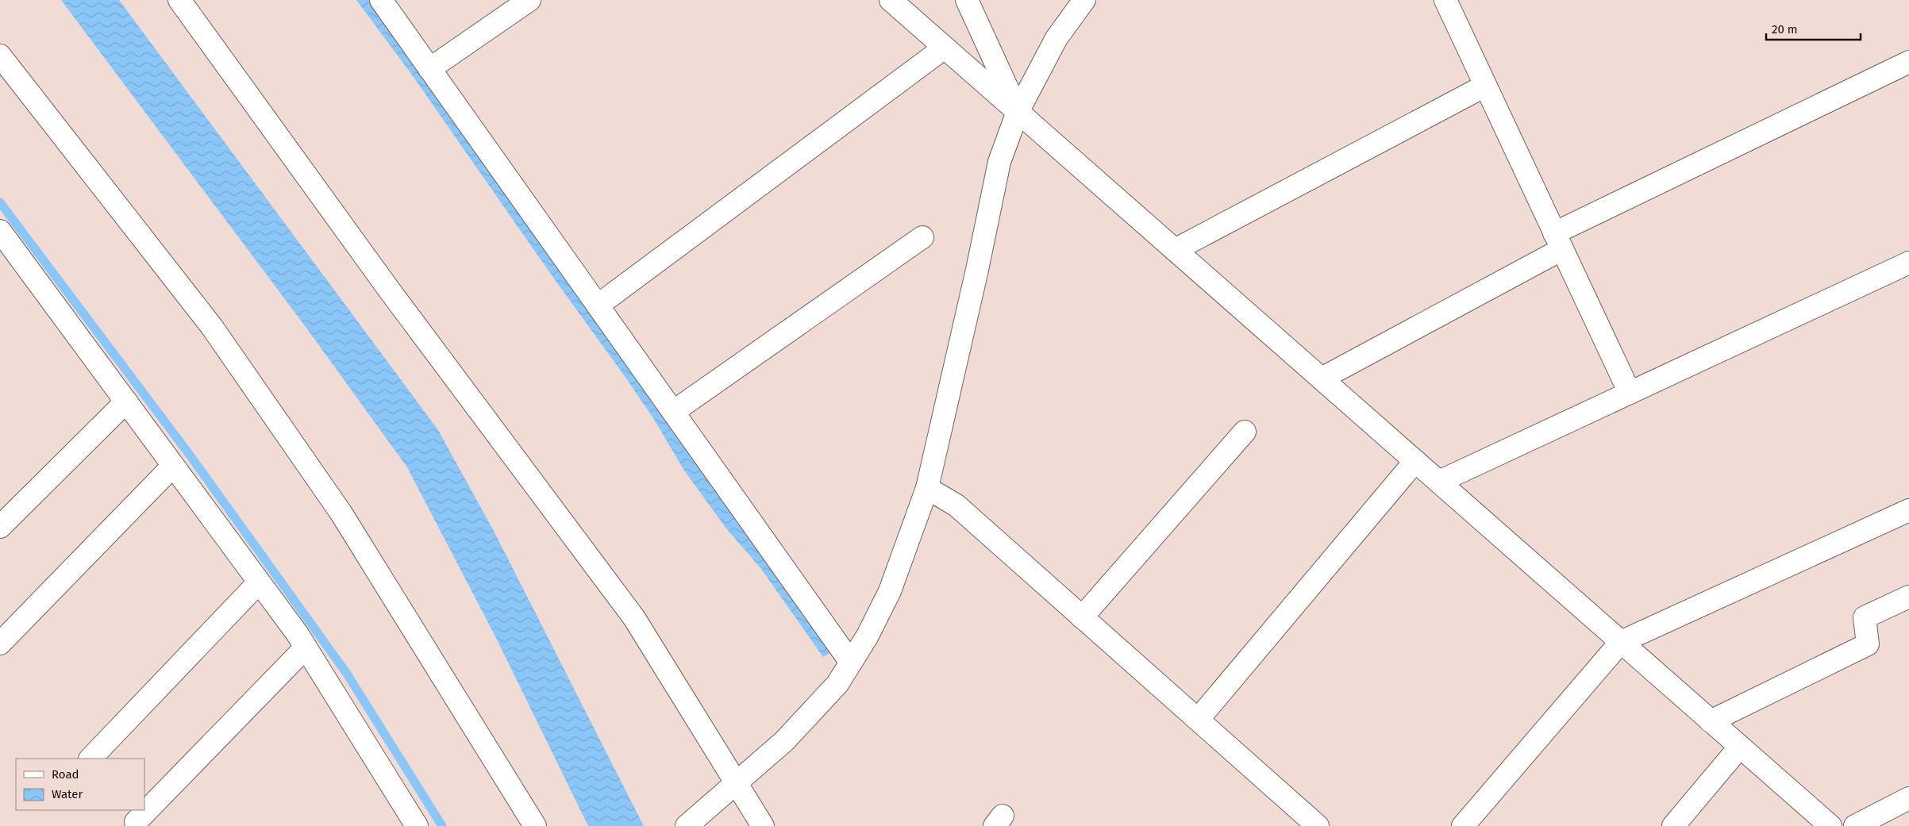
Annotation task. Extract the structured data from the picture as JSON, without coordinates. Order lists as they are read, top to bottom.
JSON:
{
  "legend": ["Road", "Water"],
  "scale_bar": "20 m"
}
